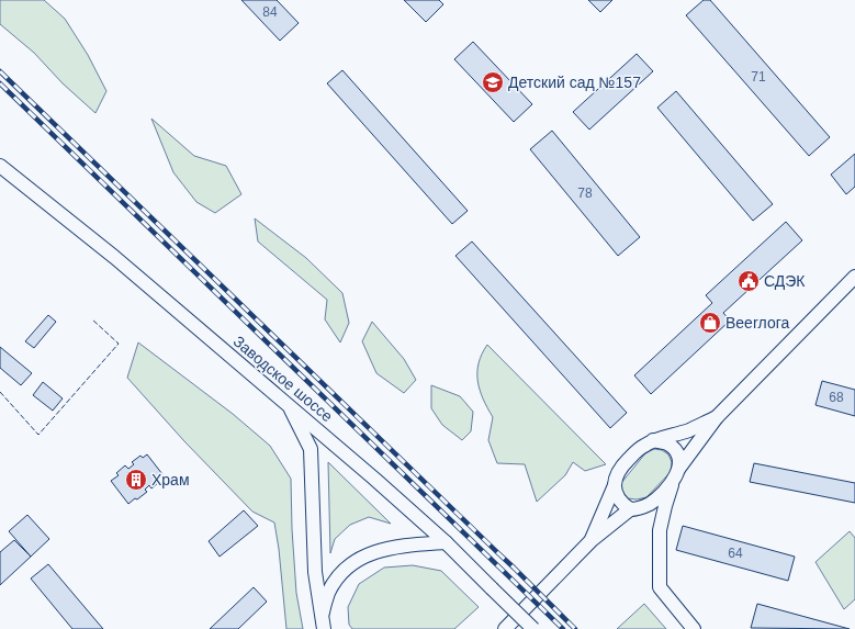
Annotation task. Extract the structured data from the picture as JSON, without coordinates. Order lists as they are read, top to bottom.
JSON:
{
  "streets": {
    "street": ["Заводское шоссе"]
  },
  "places": {
    "school or university": ["Детский сад №157"],
    "public building": ["СДЭК"],
    "shop": ["Beerлога"],
    "building": ["Храм"]
  },
  "house_numbers": [
    "84",
    "71",
    "78",
    "68",
    "64"
  ]
}
